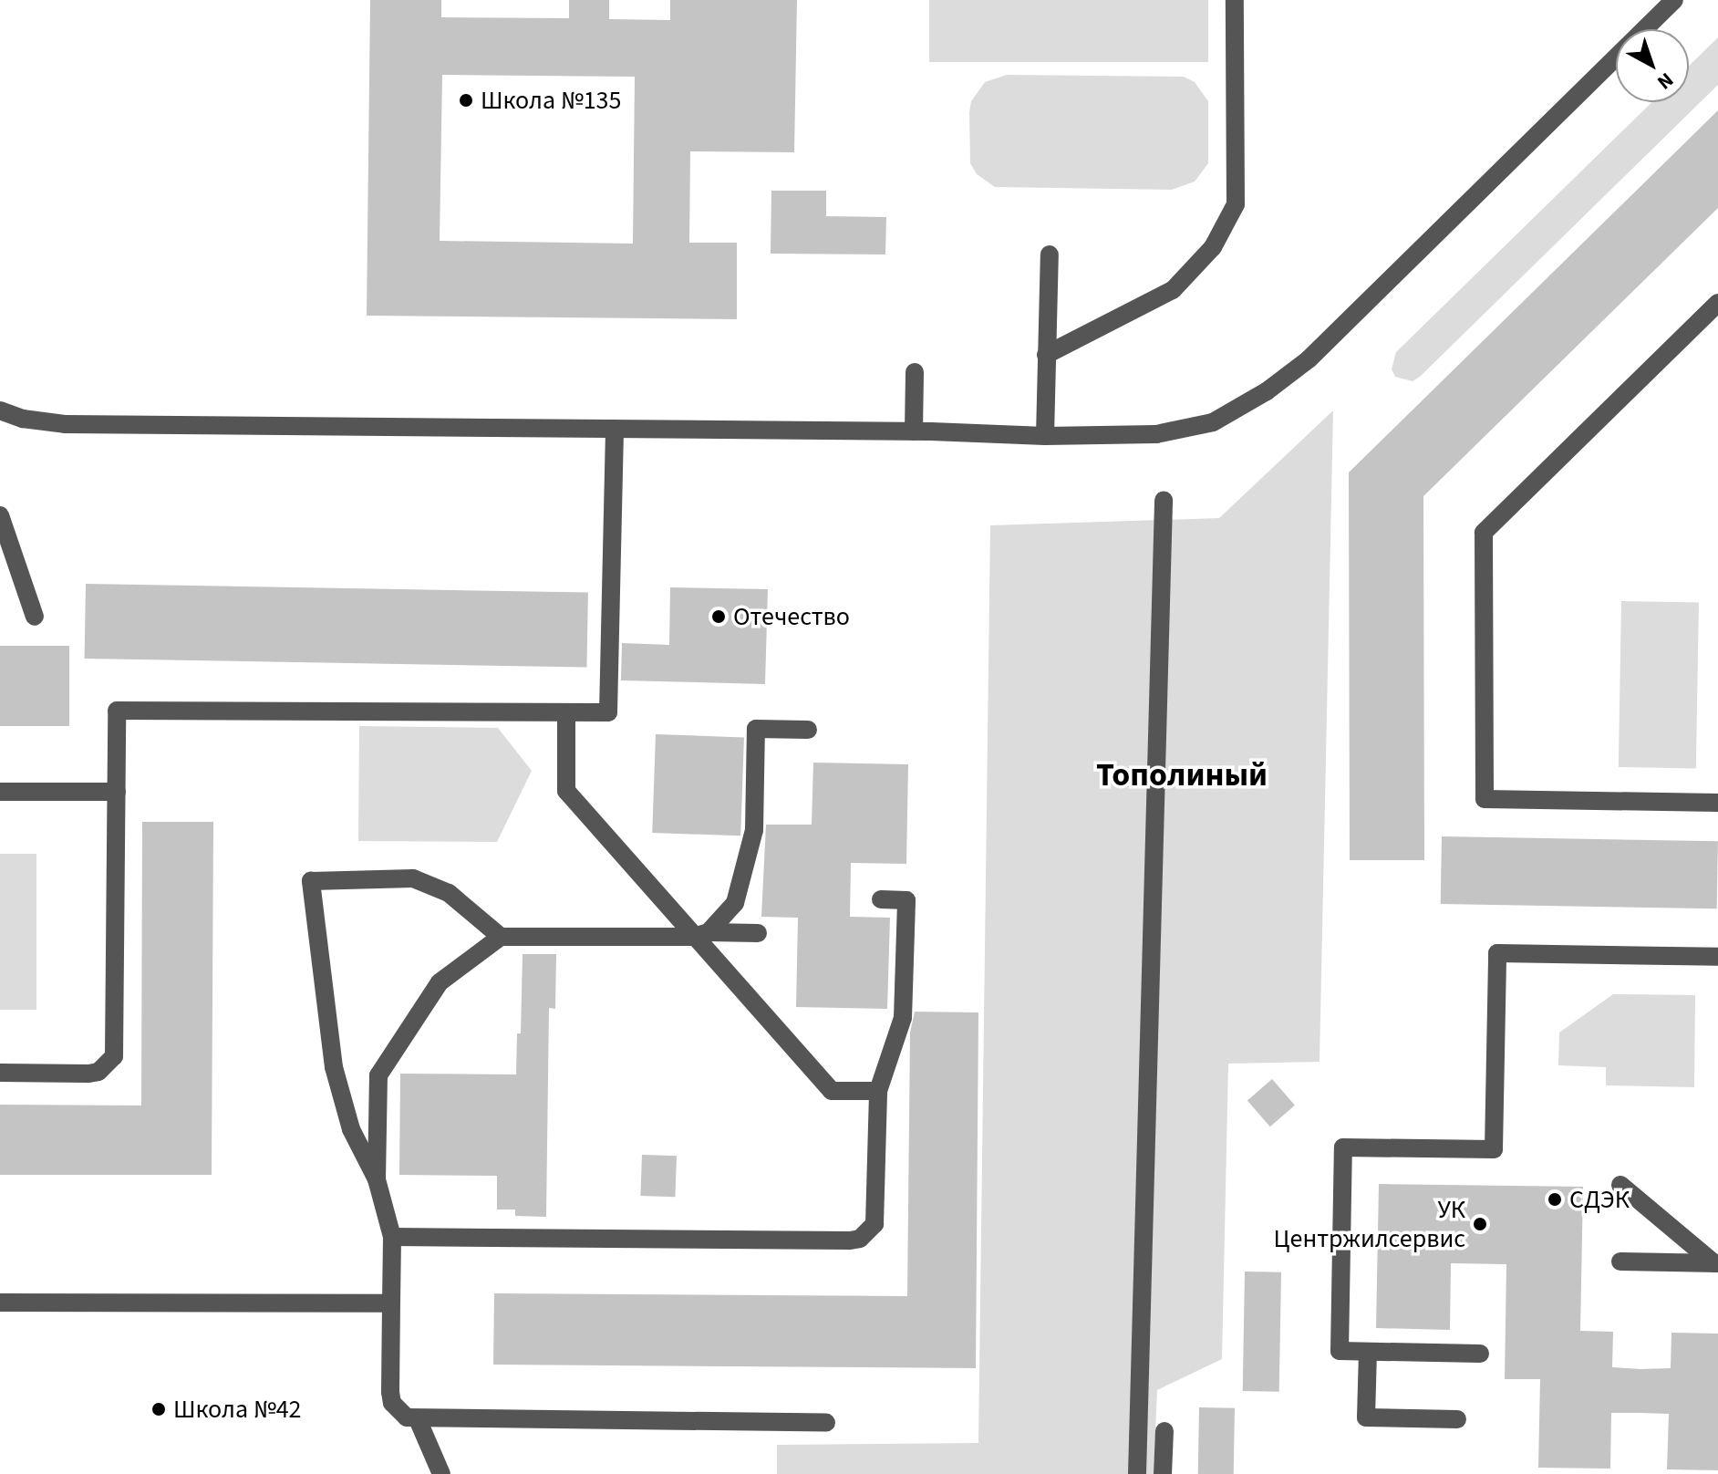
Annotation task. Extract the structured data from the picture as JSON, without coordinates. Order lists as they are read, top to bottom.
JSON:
{
  "districts": ["Тополиный"],
  "places": [
    "Школа №135",
    "Отечество",
    "СДЭК",
    "УК Центржилсервис",
    "Школа №42"
  ],
  "north": "bottom right"
}
